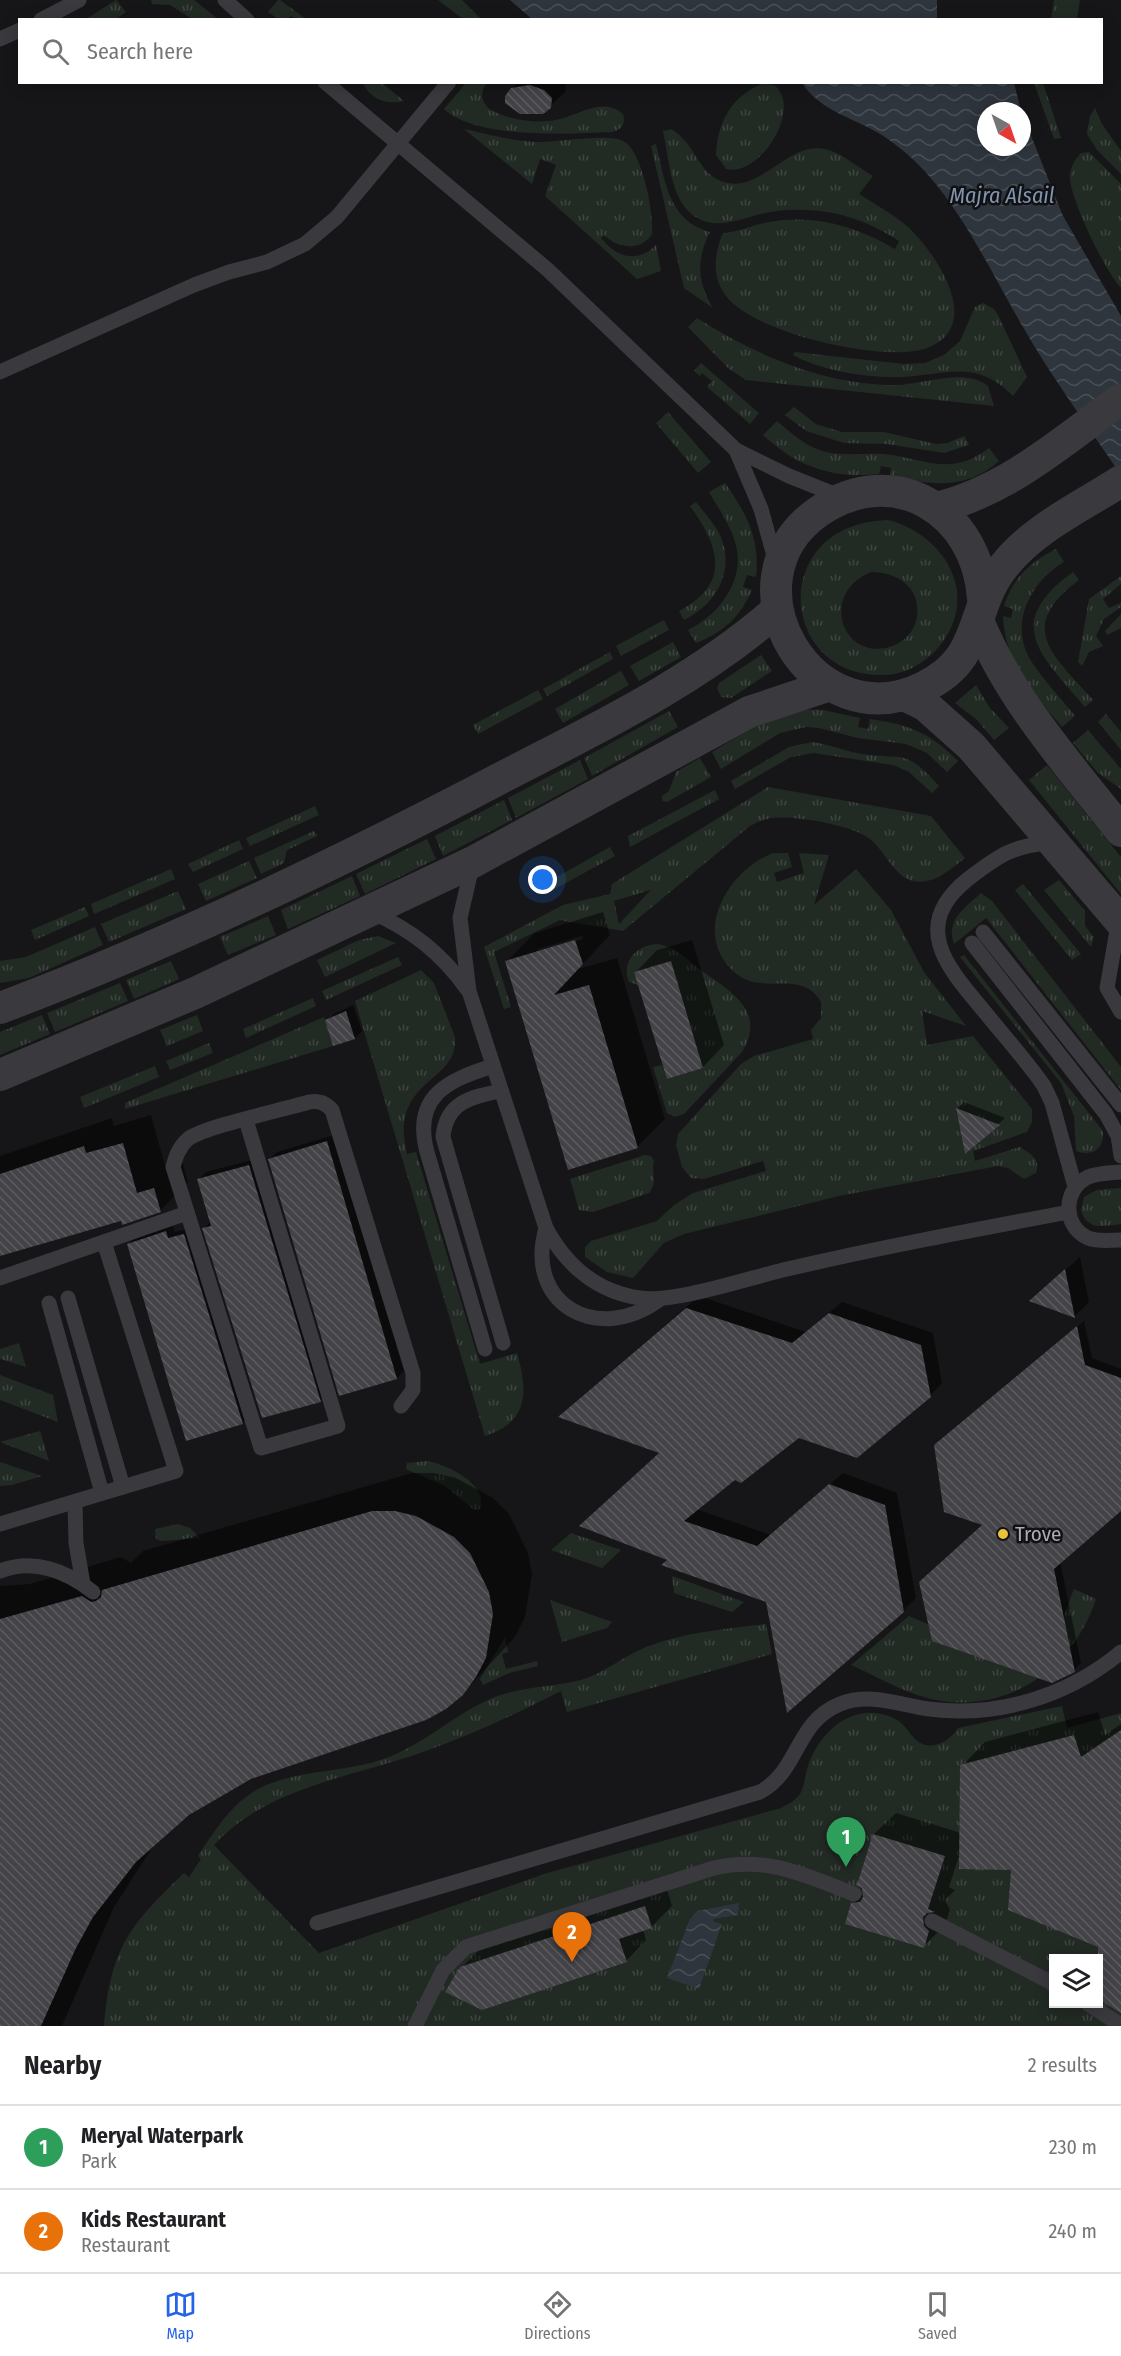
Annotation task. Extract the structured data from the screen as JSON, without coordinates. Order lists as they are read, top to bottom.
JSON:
{
  "water": ["Majra Alsail"],
  "places": ["Trove"],
  "north": "bottom right",
  "page": {
    "search": "Search here",
    "pins": ["1", "2"],
    "heading": ["Nearby", "2 results"],
    "list": [
      {
        "mark": "1",
        "name": "Meryal Waterpark",
        "note": "Park",
        "value": "230 m"
      },
      {
        "mark": "2",
        "name": "Kids Restaurant",
        "note": "Restaurant",
        "value": "240 m"
      }
    ],
    "nav": ["Map", "Directions", "Saved"]
  }
}
